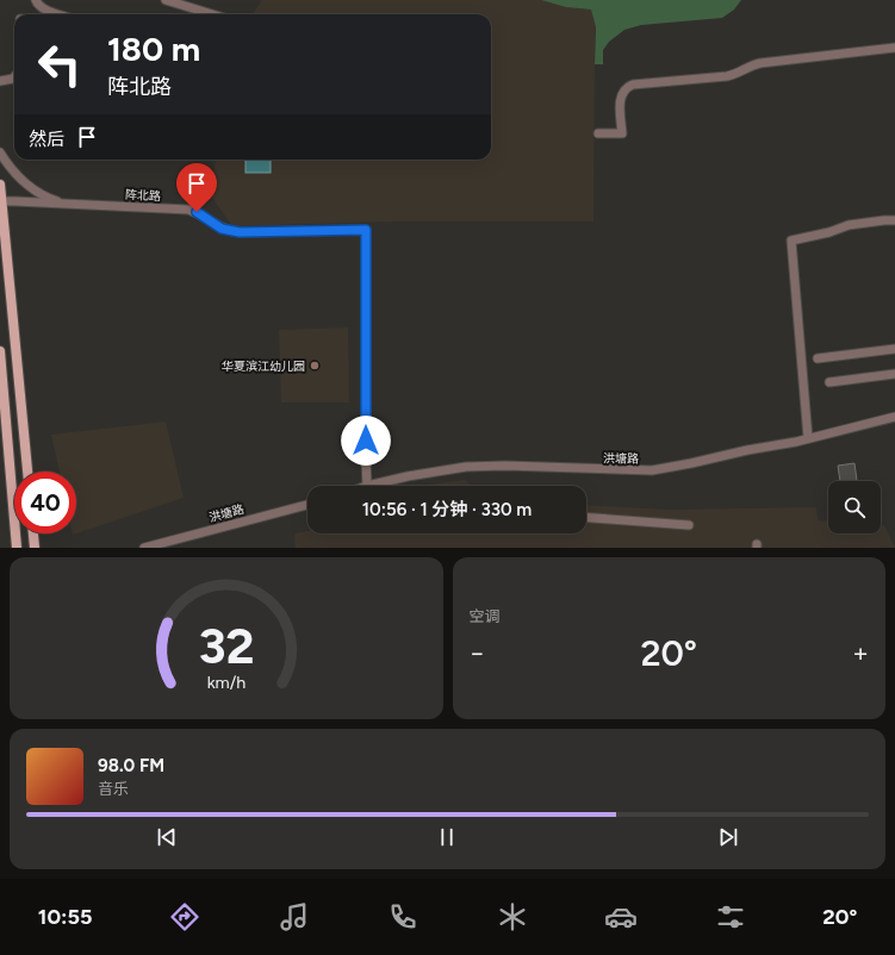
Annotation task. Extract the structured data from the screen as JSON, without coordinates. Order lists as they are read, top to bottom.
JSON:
{
  "streets": {
    "street": ["阵北路", "洪塘路"]
  },
  "crossings": [
    ["阵北路", "洪塘路"]
  ],
  "places": ["华夏滨江幼儿园"],
  "page": {
    "turn": ["180 m", "阵北路"],
    "then": "然后",
    "limit": "40",
    "trip": "10:56 · 1 分钟 · 330 m",
    "tile": "空调",
    "heat": ["−", "20°", "+"],
    "song": ["98.0 FM", "音乐"],
    "tabs": ["10:55", "20°"],
    "gauge": ["32", "km/h"]
  }
}
